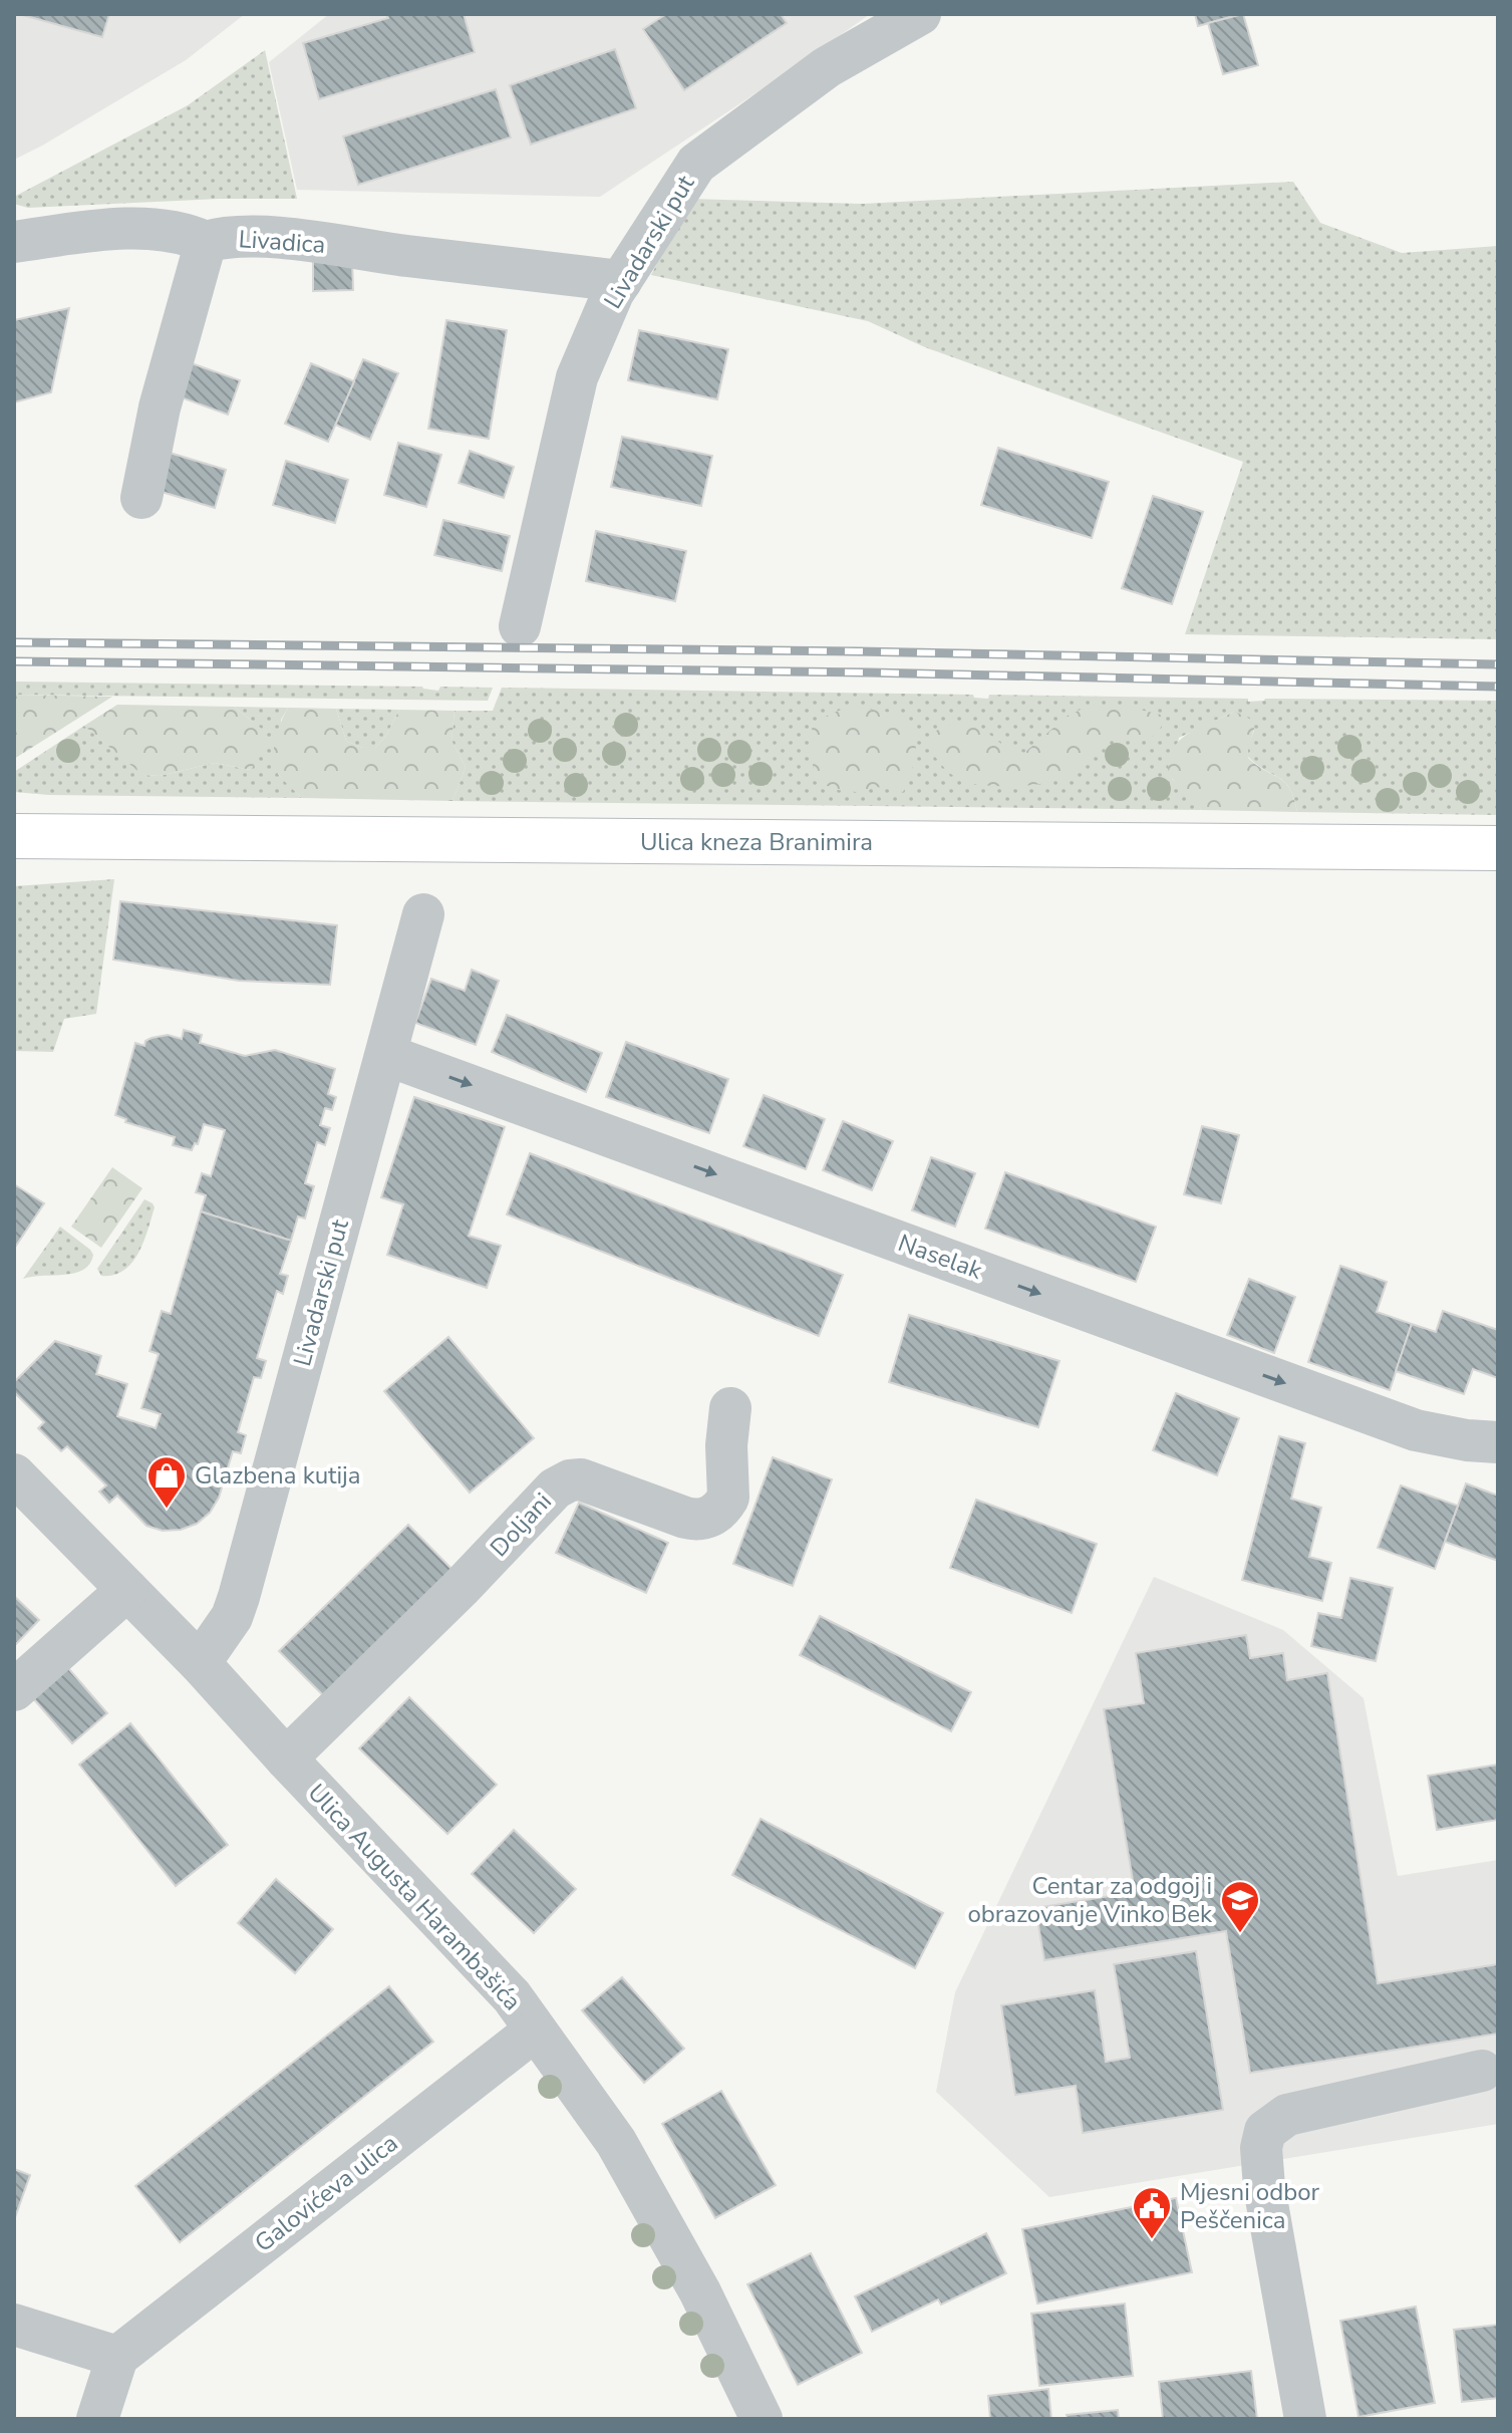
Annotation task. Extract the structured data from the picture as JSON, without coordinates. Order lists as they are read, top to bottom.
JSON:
{
  "streets": {
    "main road": ["Ulica kneza Branimira"],
    "street": [
      "Livadica",
      "Livadarski put",
      "Naselak",
      "Doljani",
      "Ulica Augusta Harambašića",
      "Galovićeva ulica"
    ]
  },
  "crossings": [
    ["Livadica", "Livadarski put"],
    ["Livadarski put", "Naselak"],
    ["Livadarski put", "Ulica Augusta Harambašića"],
    ["Doljani", "Ulica Augusta Harambašića"],
    ["Ulica Augusta Harambašića", "Galovićeva ulica"]
  ],
  "one_way": ["Naselak"],
  "places": {
    "shop": ["Glazbena kutija"],
    "school or university": ["Centar za odgoj i obrazovanje Vinko Bek"],
    "public building": ["Mjesni odbor Peščenica"]
  }
}
